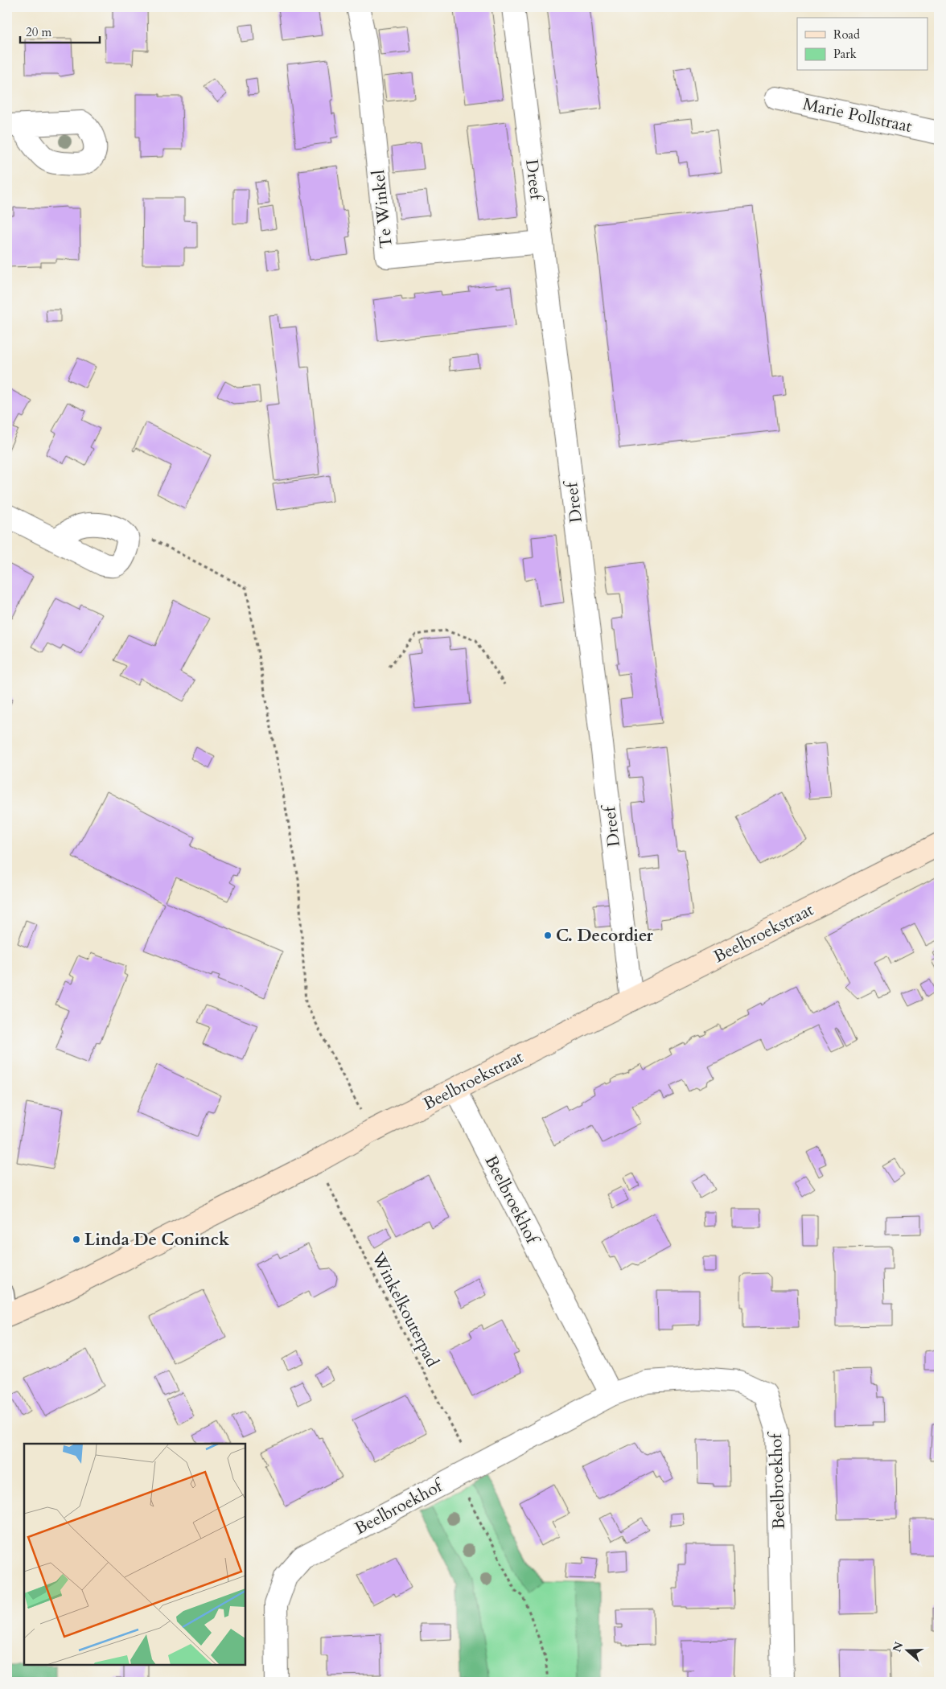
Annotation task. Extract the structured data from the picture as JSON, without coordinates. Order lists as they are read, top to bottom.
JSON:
{
  "streets": {
    "street": [
      "Marie Pollstraat",
      "Dreef",
      "Te Winkel",
      "Beelbroekstraat",
      "Beelbroekhof"
    ],
    "path": ["Winkelkouterpad"]
  },
  "crossings": [
    ["Dreef", "Te Winkel"],
    ["Dreef", "Beelbroekstraat"],
    ["Beelbroekstraat", "Beelbroekhof"],
    ["Beelbroekstraat", "Winkelkouterpad"],
    ["Beelbroekhof", "Winkelkouterpad"]
  ],
  "places": ["C. Decordier", "Linda De Coninck"],
  "legend": ["Road", "Park"],
  "scale_bar": "20 m",
  "north": "left"
}
